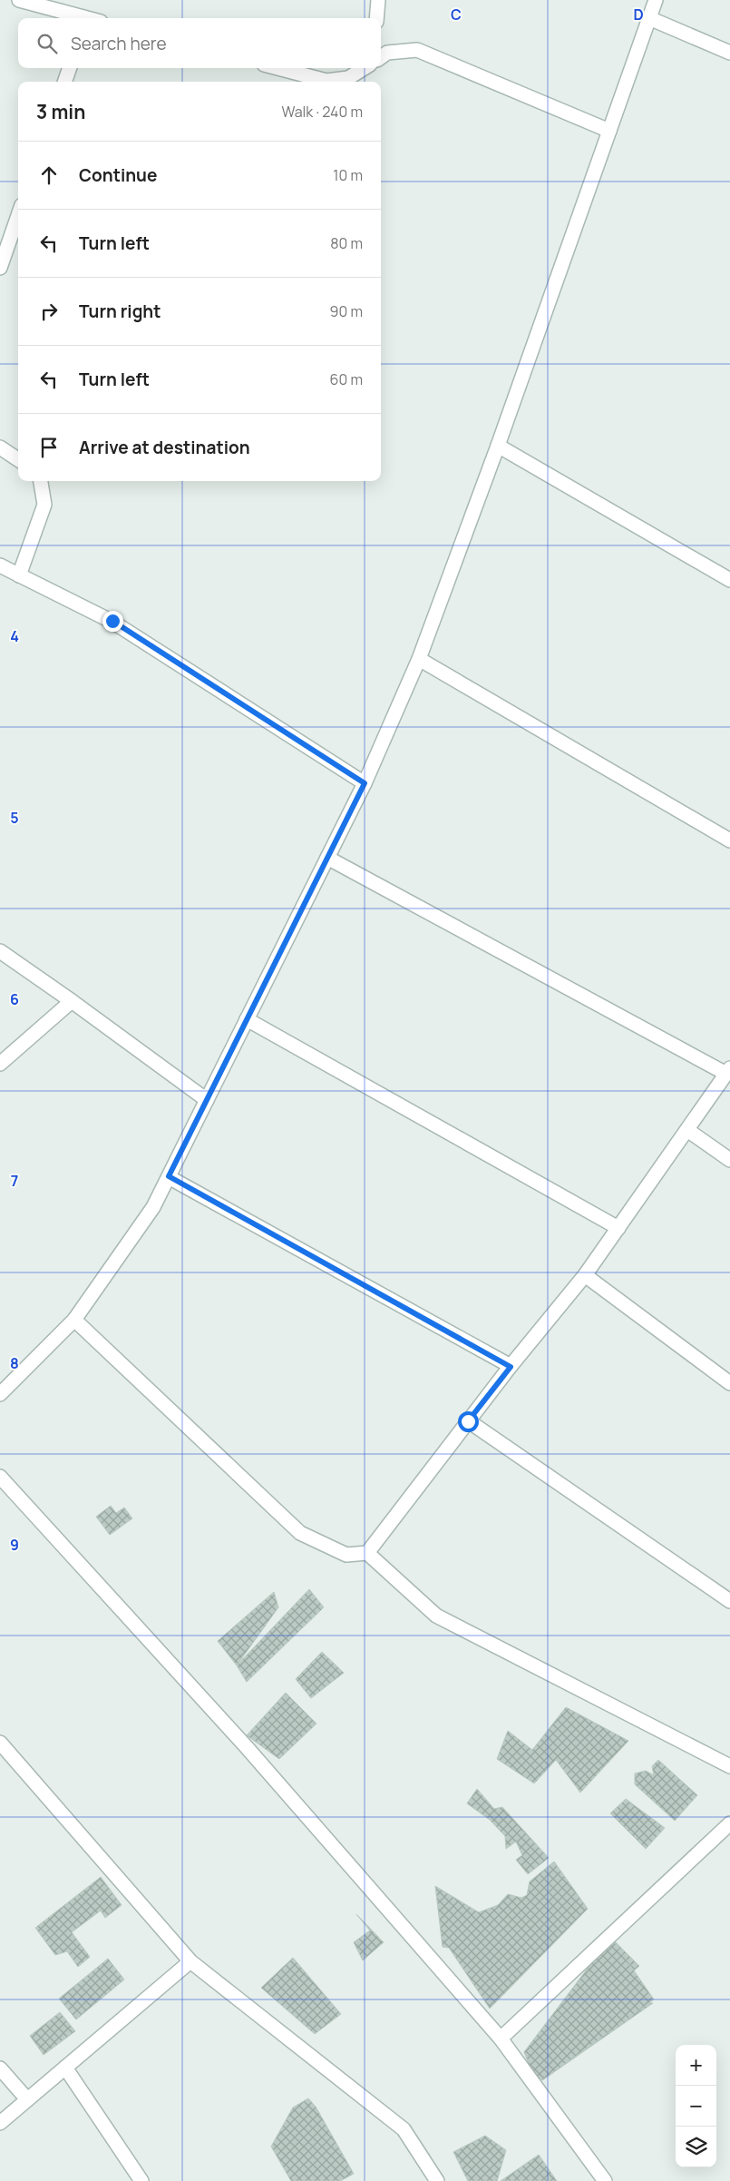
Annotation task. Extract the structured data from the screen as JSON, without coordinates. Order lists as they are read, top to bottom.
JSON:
{
  "page": {
    "search": "Search here",
    "heading": ["3 min", "Walk · 240 m"],
    "list": [
      ["Continue", "10 m"],
      ["Turn left", "80 m"],
      ["Turn right", "90 m"],
      ["Turn left", "60 m"],
      "Arrive at destination"
    ],
    "map_buttons": ["+", "−"]
  },
  "grid": {
    "columns": ["C", "D"],
    "rows": [
      "4",
      "5",
      "6",
      "7",
      "8",
      "9"
    ]
  }
}
